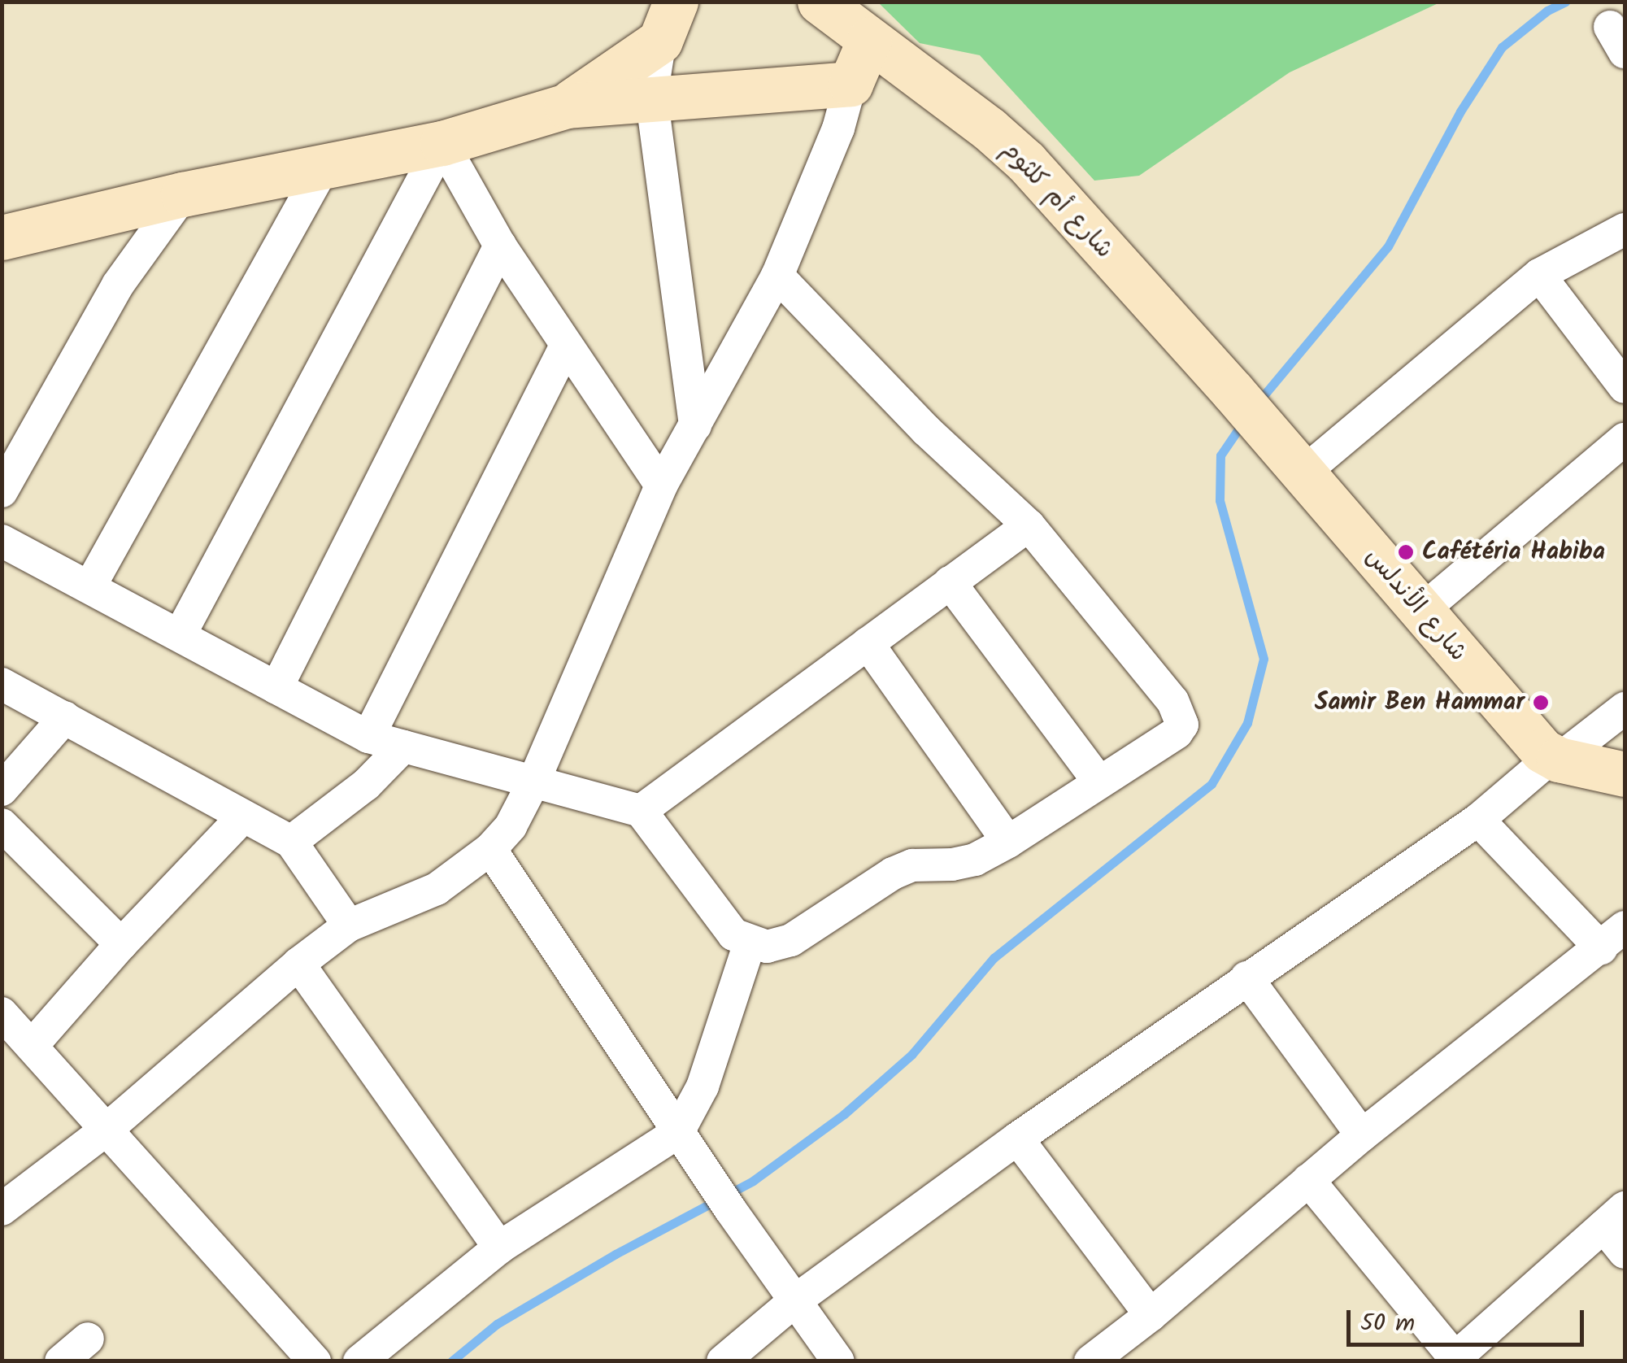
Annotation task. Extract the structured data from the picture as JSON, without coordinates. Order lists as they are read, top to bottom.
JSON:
{
  "streets": {
    "street": ["شارع أم كلثوم", "شارع الأندلس"]
  },
  "crossings": [
    ["شارع أم كلثوم", "شارع الأندلس"]
  ],
  "places": ["Cafétéria Habiba", "Samir Ben Hammar"],
  "scale_bar": "50 m"
}
